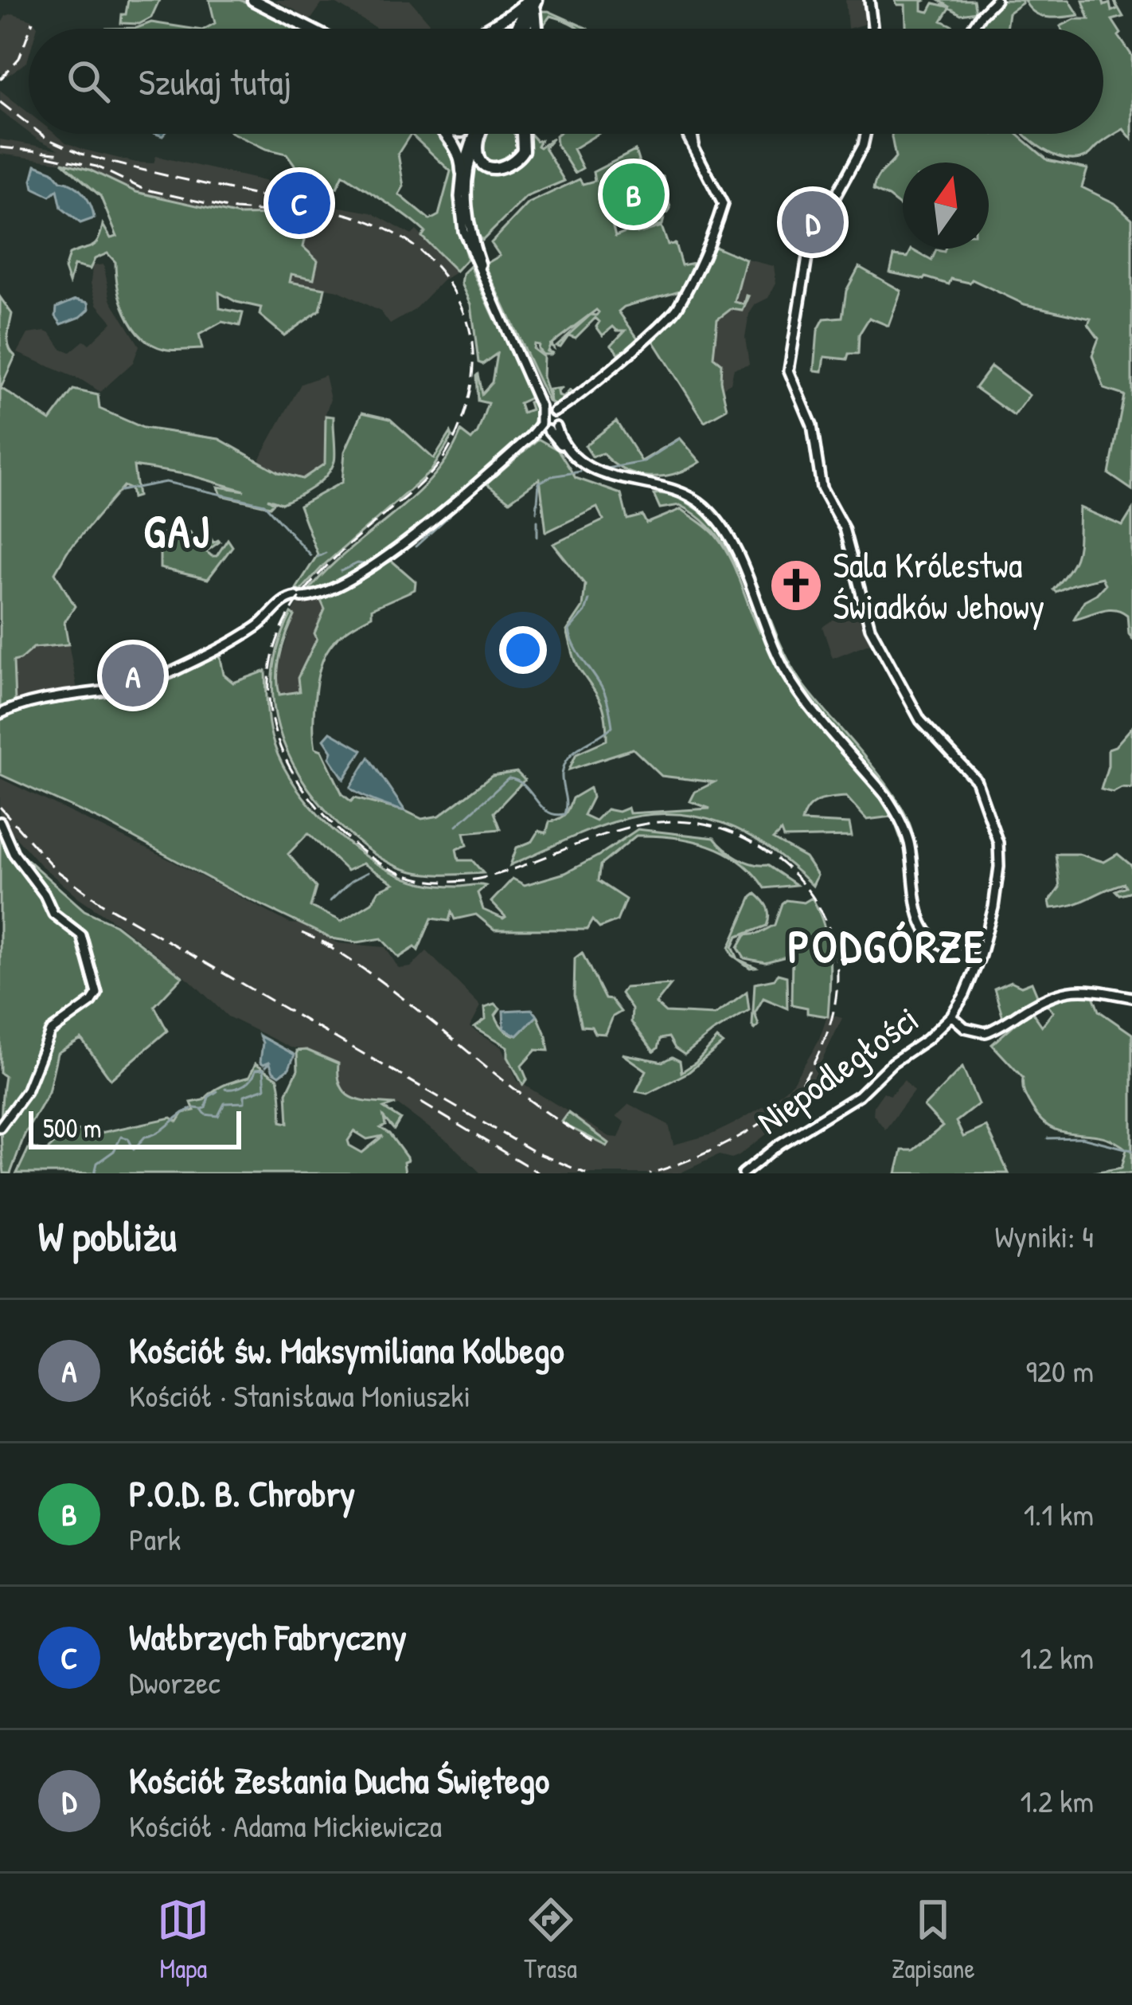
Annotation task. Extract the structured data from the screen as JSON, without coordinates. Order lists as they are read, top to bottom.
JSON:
{
  "streets": {
    "street": ["Niepodległości"]
  },
  "districts": ["GAJ", "PODGÓRZE"],
  "places": {
    "church": ["Sala Królestwa Świadków Jehowy"]
  },
  "scale_bar": "500 m",
  "north": "top",
  "page": {
    "search": "Szukaj tutaj",
    "pins": [
      "B",
      "C",
      "D",
      "A"
    ],
    "scale": "500 m",
    "heading": ["W pobliżu", "Wyniki: 4"],
    "list": [
      {
        "mark": "A",
        "name": "Kościół św. Maksymiliana Kolbego",
        "note": "Kościół · Stanisława Moniuszki",
        "value": "920 m"
      },
      {
        "mark": "B",
        "name": "P.O.D. B. Chrobry",
        "note": "Park",
        "value": "1.1 km"
      },
      {
        "mark": "C",
        "name": "Wałbrzych Fabryczny",
        "note": "Dworzec",
        "value": "1.2 km"
      },
      {
        "mark": "D",
        "name": "Kościół Zesłania Ducha Świętego",
        "note": "Kościół · Adama Mickiewicza",
        "value": "1.2 km"
      }
    ],
    "nav": ["Mapa", "Trasa", "Zapisane"]
  }
}
